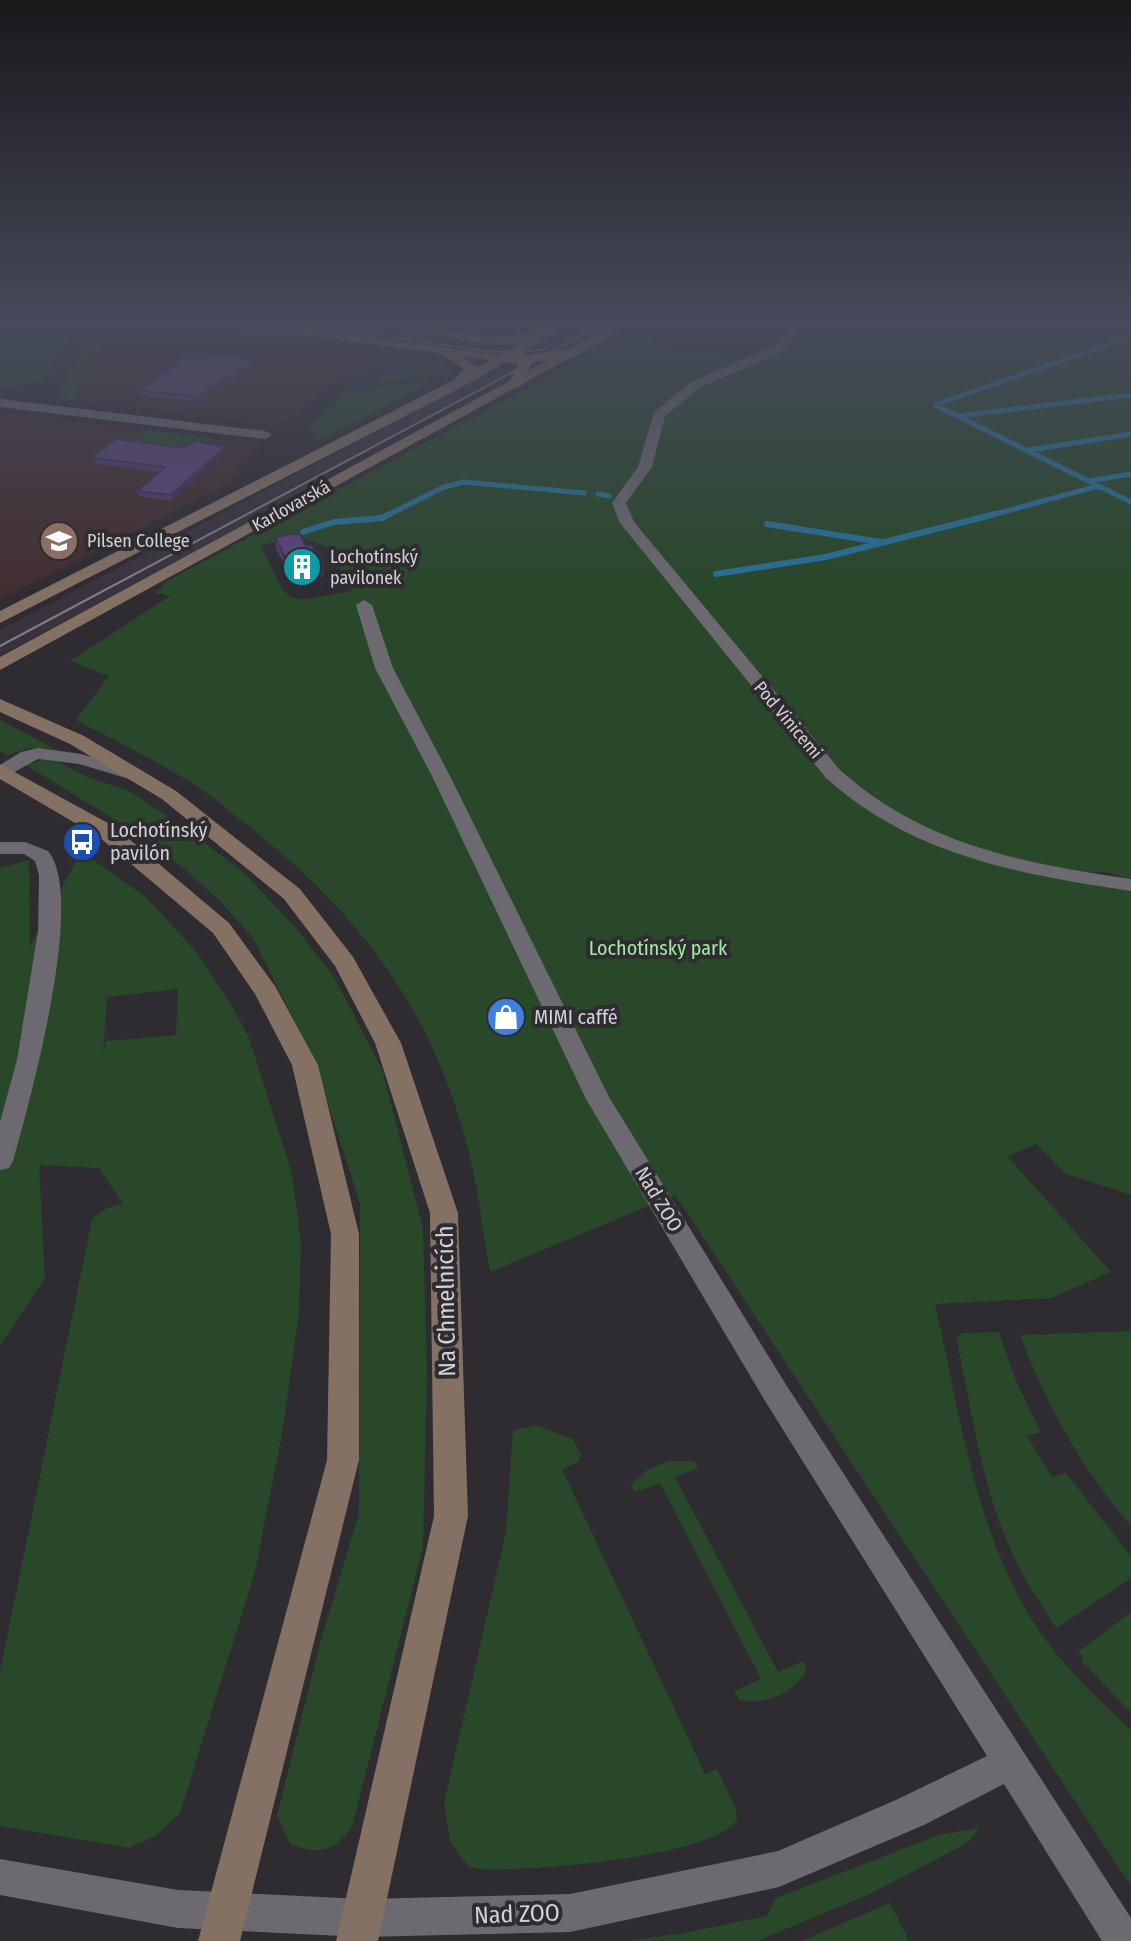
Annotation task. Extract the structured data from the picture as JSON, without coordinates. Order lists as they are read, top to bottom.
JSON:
{
  "streets": {
    "street": [
      "Karlovarská",
      "Pod Vinicemi",
      "Nad ZOO",
      "Na Chmelnicích"
    ]
  },
  "crossings": [
    ["Nad ZOO", "Na Chmelnicích"]
  ],
  "parks": ["Lochotínský park"],
  "places": {
    "school or university": ["Pilsen College"],
    "building": ["Lochotínský pavilonek"],
    "bus stop": ["Lochotínský pavilón"],
    "shop": ["MIMI caffé"]
  }
}
